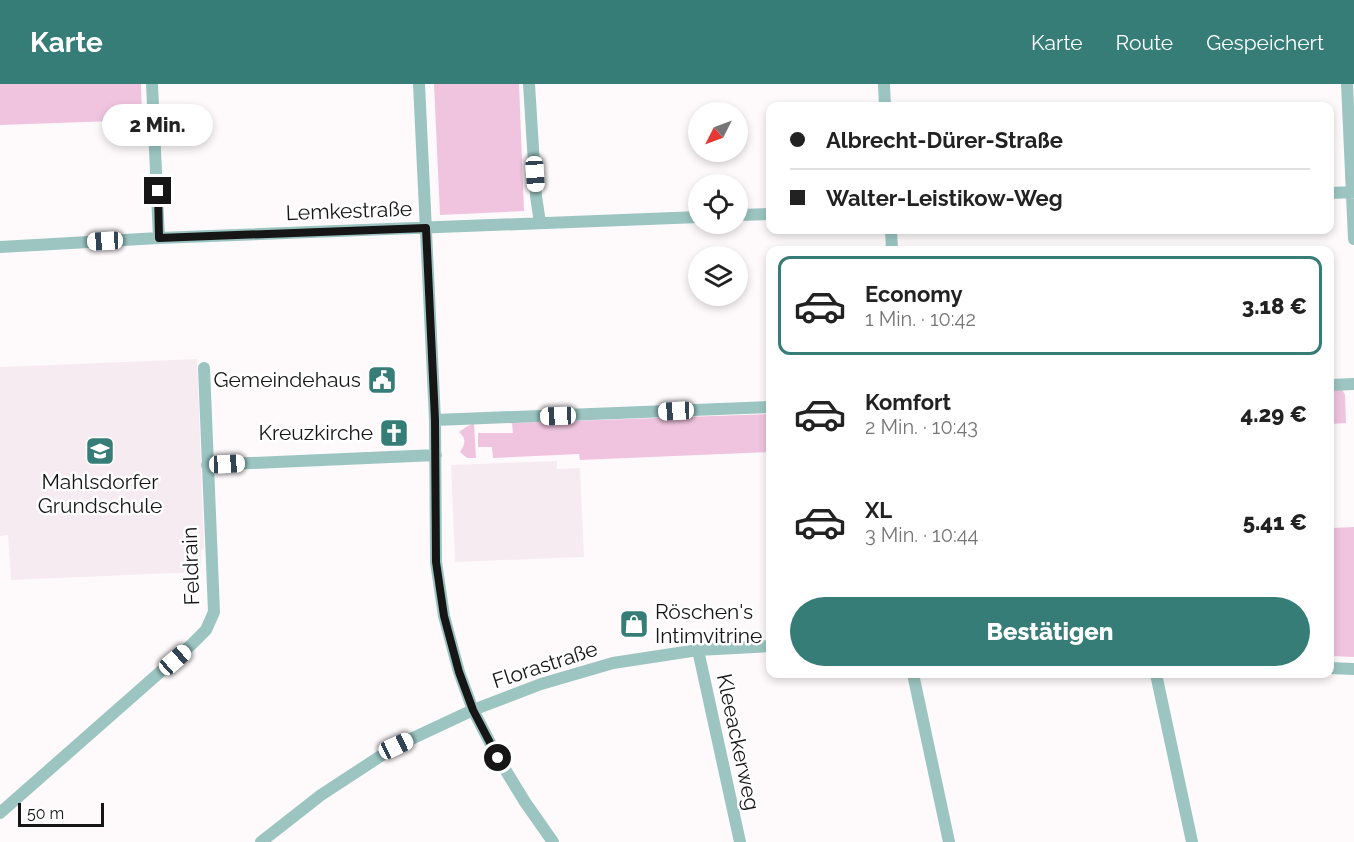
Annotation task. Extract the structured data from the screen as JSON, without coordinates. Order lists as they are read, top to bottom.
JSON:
{
  "streets": {
    "street": [
      "Lemkestraße",
      "Feldrain",
      "Florastraße",
      "Kleeackerweg"
    ]
  },
  "crossings": [
    ["Florastraße", "Kleeackerweg"]
  ],
  "places": {
    "public building": ["Gemeindehaus"],
    "church": ["Kreuzkirche"],
    "school or university": ["Mahlsdorfer Grundschule"],
    "shop": ["Röschen's Intimvitrine"]
  },
  "scale_bar": "50 m",
  "north": "bottom left",
  "page": {
    "header": "Karte",
    "nav": ["Karte", "Route", "Gespeichert"],
    "banner": ["Albrecht-Dürer-Straße", "Walter-Leistikow-Weg"],
    "bubble": "2 Min.",
    "list": [
      {
        "name": "Economy",
        "note": "1 Min. · 10:42",
        "value": "3.18 €"
      },
      {
        "name": "Komfort",
        "note": "2 Min. · 10:43",
        "value": "4.29 €"
      },
      {
        "name": "XL",
        "note": "3 Min. · 10:44",
        "value": "5.41 €"
      }
    ],
    "buttons": "Bestätigen",
    "scale": "50 m"
  }
}
